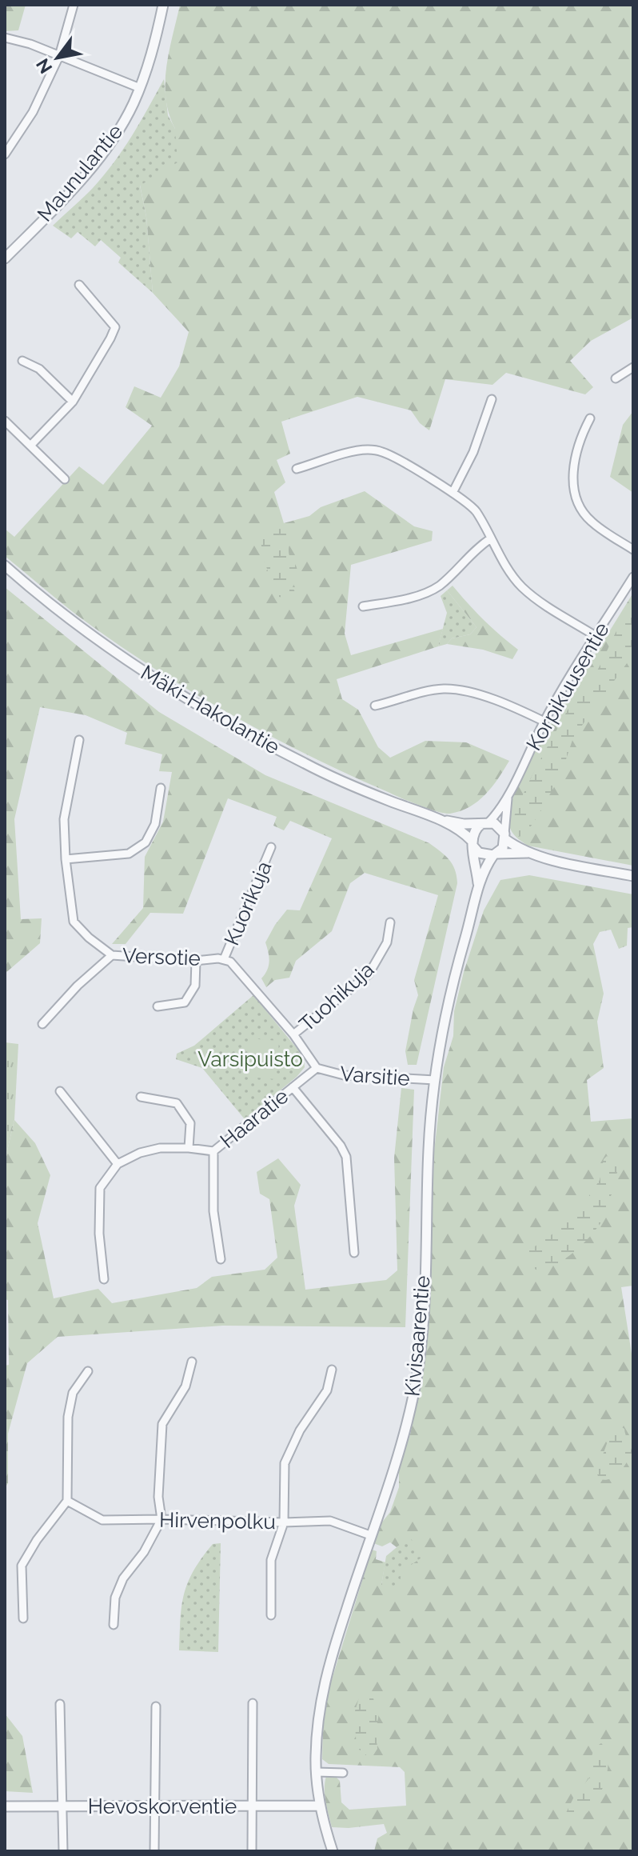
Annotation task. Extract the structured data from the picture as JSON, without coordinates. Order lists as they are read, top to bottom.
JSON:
{
  "streets": {
    "street": [
      "Maunulantie",
      "Korpikuusentie",
      "Mäki-Hakolantie",
      "Kuorikuja",
      "Versotie",
      "Tuohikuja",
      "Varsitie",
      "Haaratie",
      "Kivisaarentie",
      "Hirvenpolku",
      "Hevoskorventie"
    ]
  },
  "crossings": [
    ["Korpikuusentie", "Mäki-Hakolantie"],
    ["Korpikuusentie", "Kivisaarentie"],
    ["Mäki-Hakolantie", "Kivisaarentie"],
    ["Kuorikuja", "Versotie"],
    ["Versotie", "Tuohikuja"],
    ["Versotie", "Varsitie"],
    ["Versotie", "Haaratie"],
    ["Varsitie", "Haaratie"],
    ["Varsitie", "Kivisaarentie"],
    ["Kivisaarentie", "Hirvenpolku"],
    ["Kivisaarentie", "Hevoskorventie"]
  ],
  "parks": ["Varsipuisto"],
  "north": "bottom left"
}
